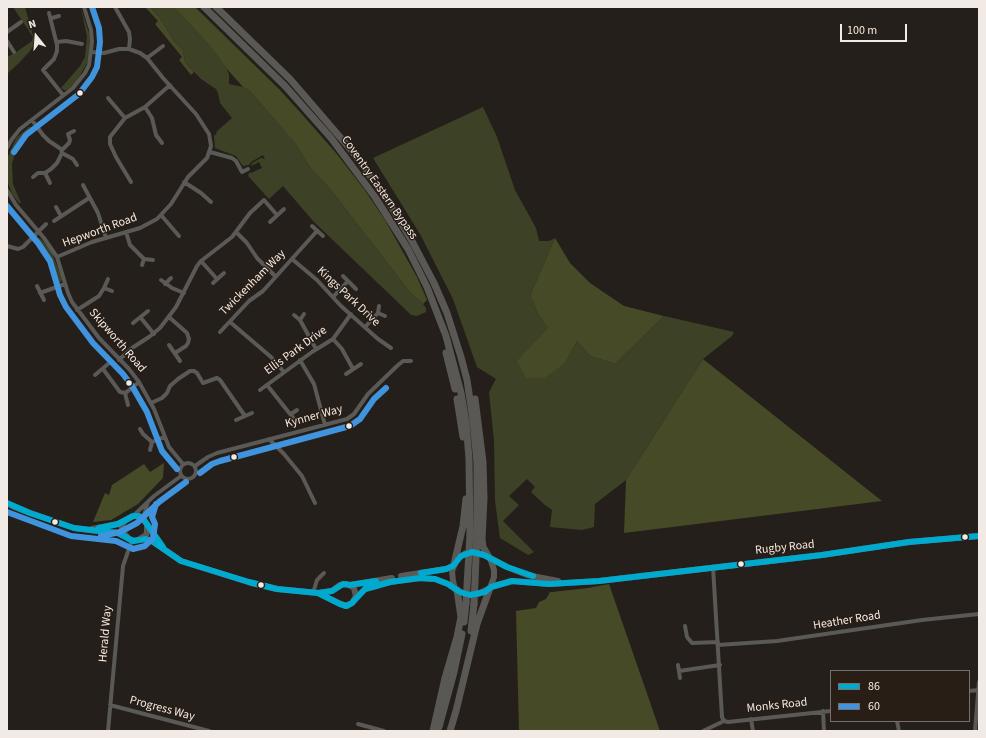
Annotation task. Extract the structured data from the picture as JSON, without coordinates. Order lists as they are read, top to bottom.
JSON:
{
  "streets": {
    "highway": ["Coventry Eastern Bypass"],
    "main road": ["Rugby Road"],
    "street": [
      "Hepworth Road",
      "Twickenham Way",
      "Kings Park Drive",
      "Skipworth Road",
      "Ellis Park Drive",
      "Kynner Way",
      "Heather Road",
      "Herald Way",
      "Monks Road",
      "Progress Way"
    ]
  },
  "crossings": [
    ["Hepworth Road", "Skipworth Road"],
    ["Twickenham Way", "Kings Park Drive"],
    ["Kings Park Drive", "Ellis Park Drive"],
    ["Skipworth Road", "Kynner Way"],
    ["Herald Way", "Progress Way"]
  ],
  "lines": ["transit line 60", "transit line 86"],
  "legend": ["86", "60"],
  "scale_bar": "100 m",
  "north": "top"
}
